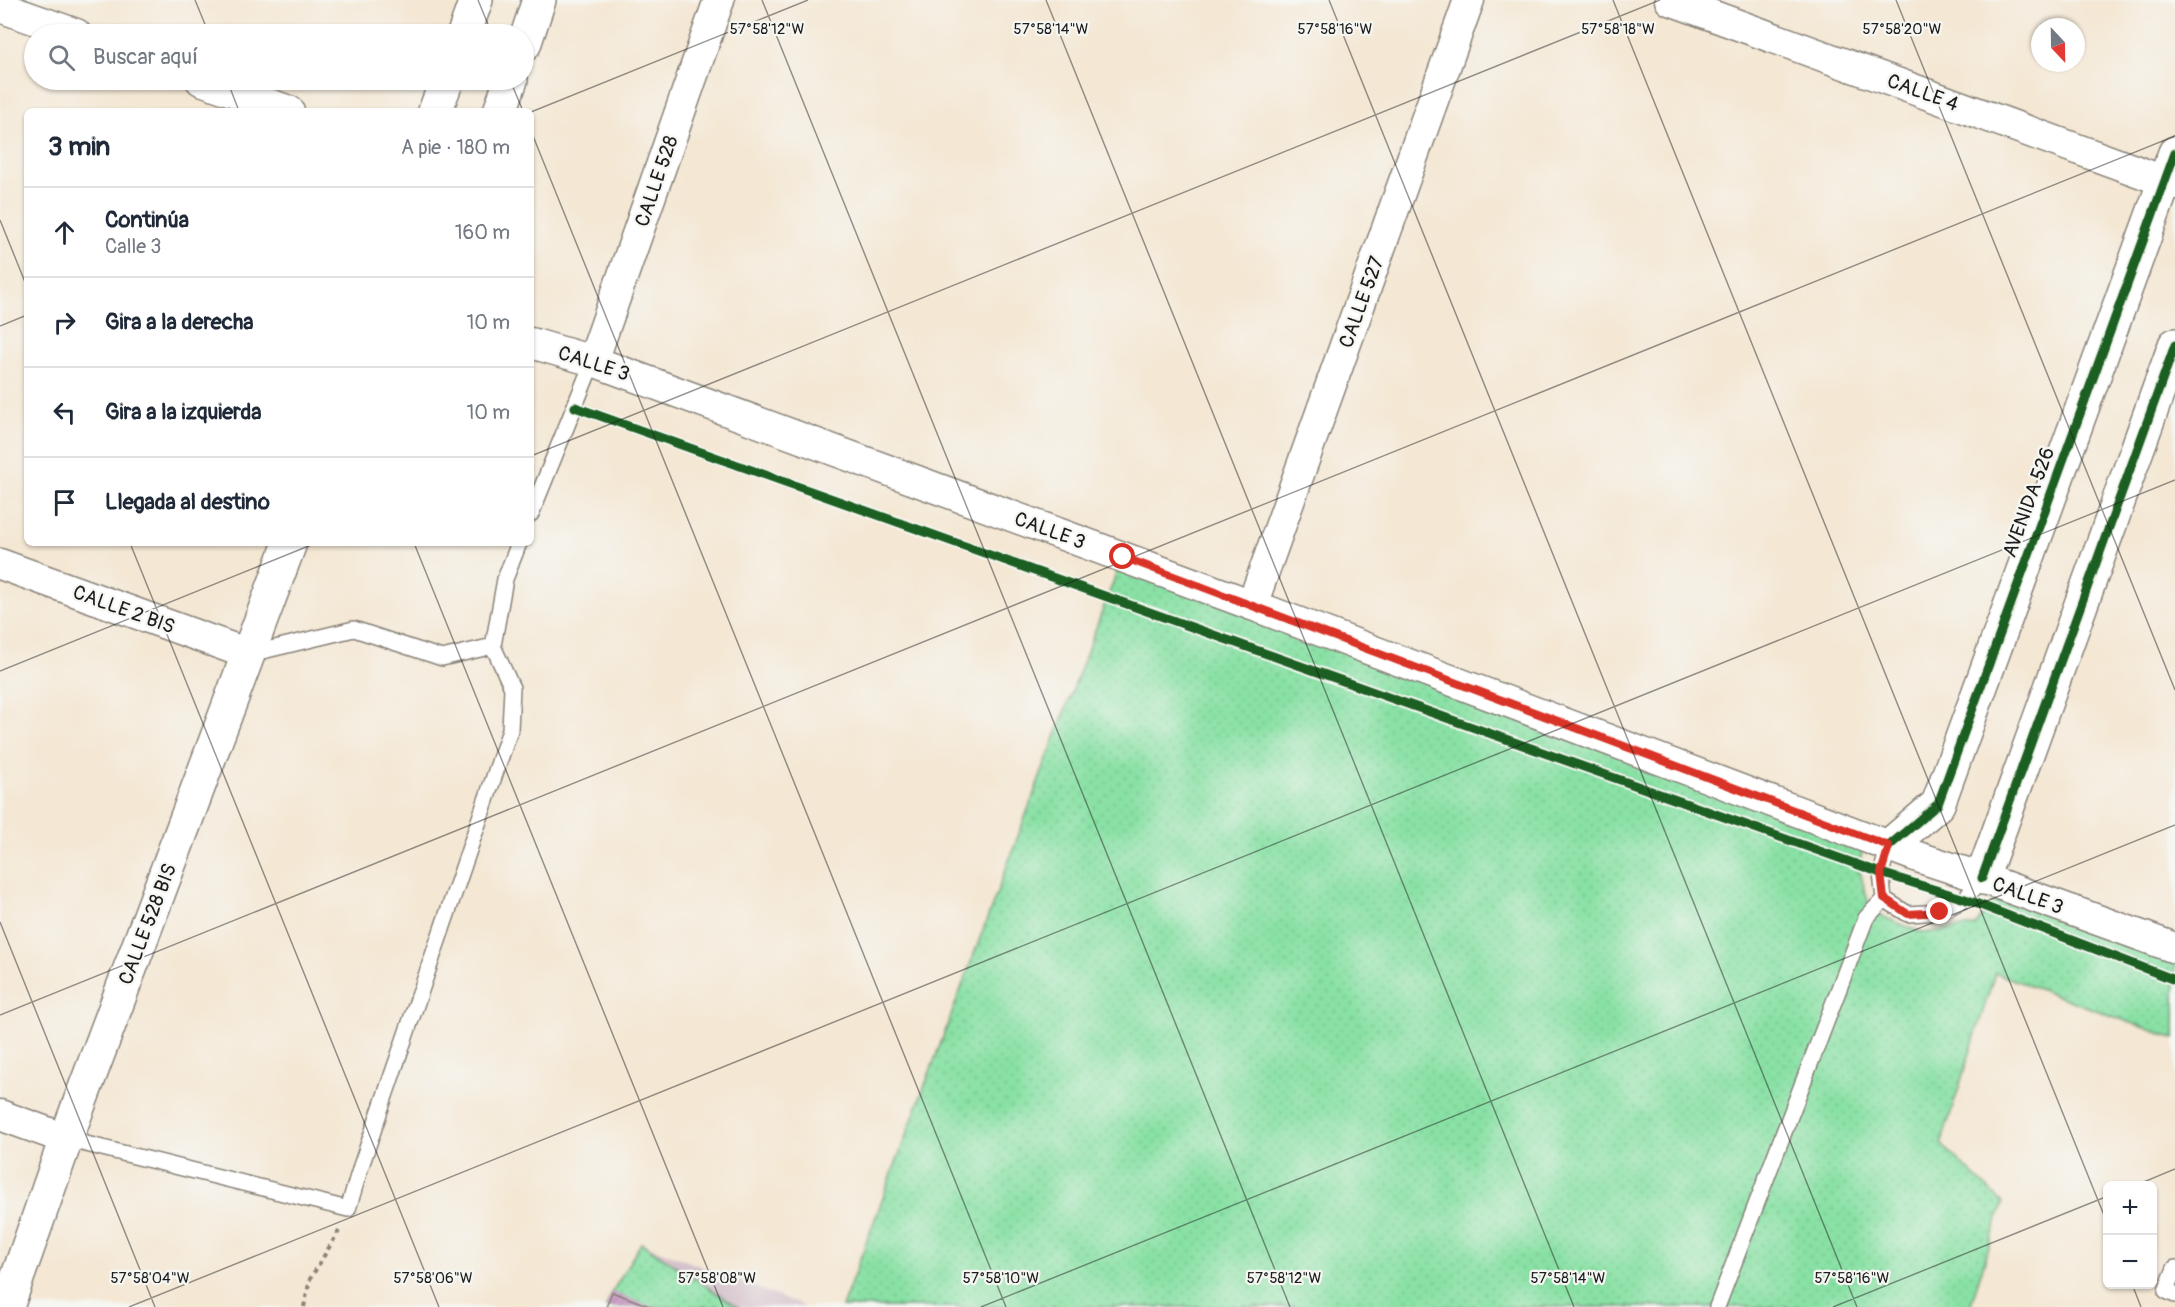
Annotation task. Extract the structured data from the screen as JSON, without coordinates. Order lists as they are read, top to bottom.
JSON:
{
  "streets": {
    "main road": ["AVENIDA 526", "CALLE 528 BIS"],
    "street": [
      "CALLE 4",
      "CALLE 528",
      "CALLE 527",
      "CALLE 3",
      "CALLE 2 BIS"
    ]
  },
  "crossings": [
    ["CALLE 4", "AVENIDA 526"],
    ["CALLE 528", "CALLE 3"],
    ["CALLE 527", "CALLE 3"],
    ["CALLE 3", "AVENIDA 526"],
    ["CALLE 2 BIS", "CALLE 528 BIS"]
  ],
  "north": "bottom",
  "page": {
    "search": "Buscar aquí",
    "heading": ["3 min", "A pie · 180 m"],
    "list": [
      ["Continúa", "Calle 3", "160 m"],
      ["Gira a la derecha", "10 m"],
      ["Gira a la izquierda", "10 m"],
      "Llegada al destino"
    ],
    "map_buttons": ["+", "−"]
  },
  "coordinates": [
    "57°58'12\"W",
    "57°58'14\"W",
    "57°58'16\"W",
    "57°58'20\"W",
    "57°58'18\"W",
    "57°58'04\"W",
    "57°58'06\"W",
    "57°58'08\"W",
    "57°58'10\"W"
  ]
}
